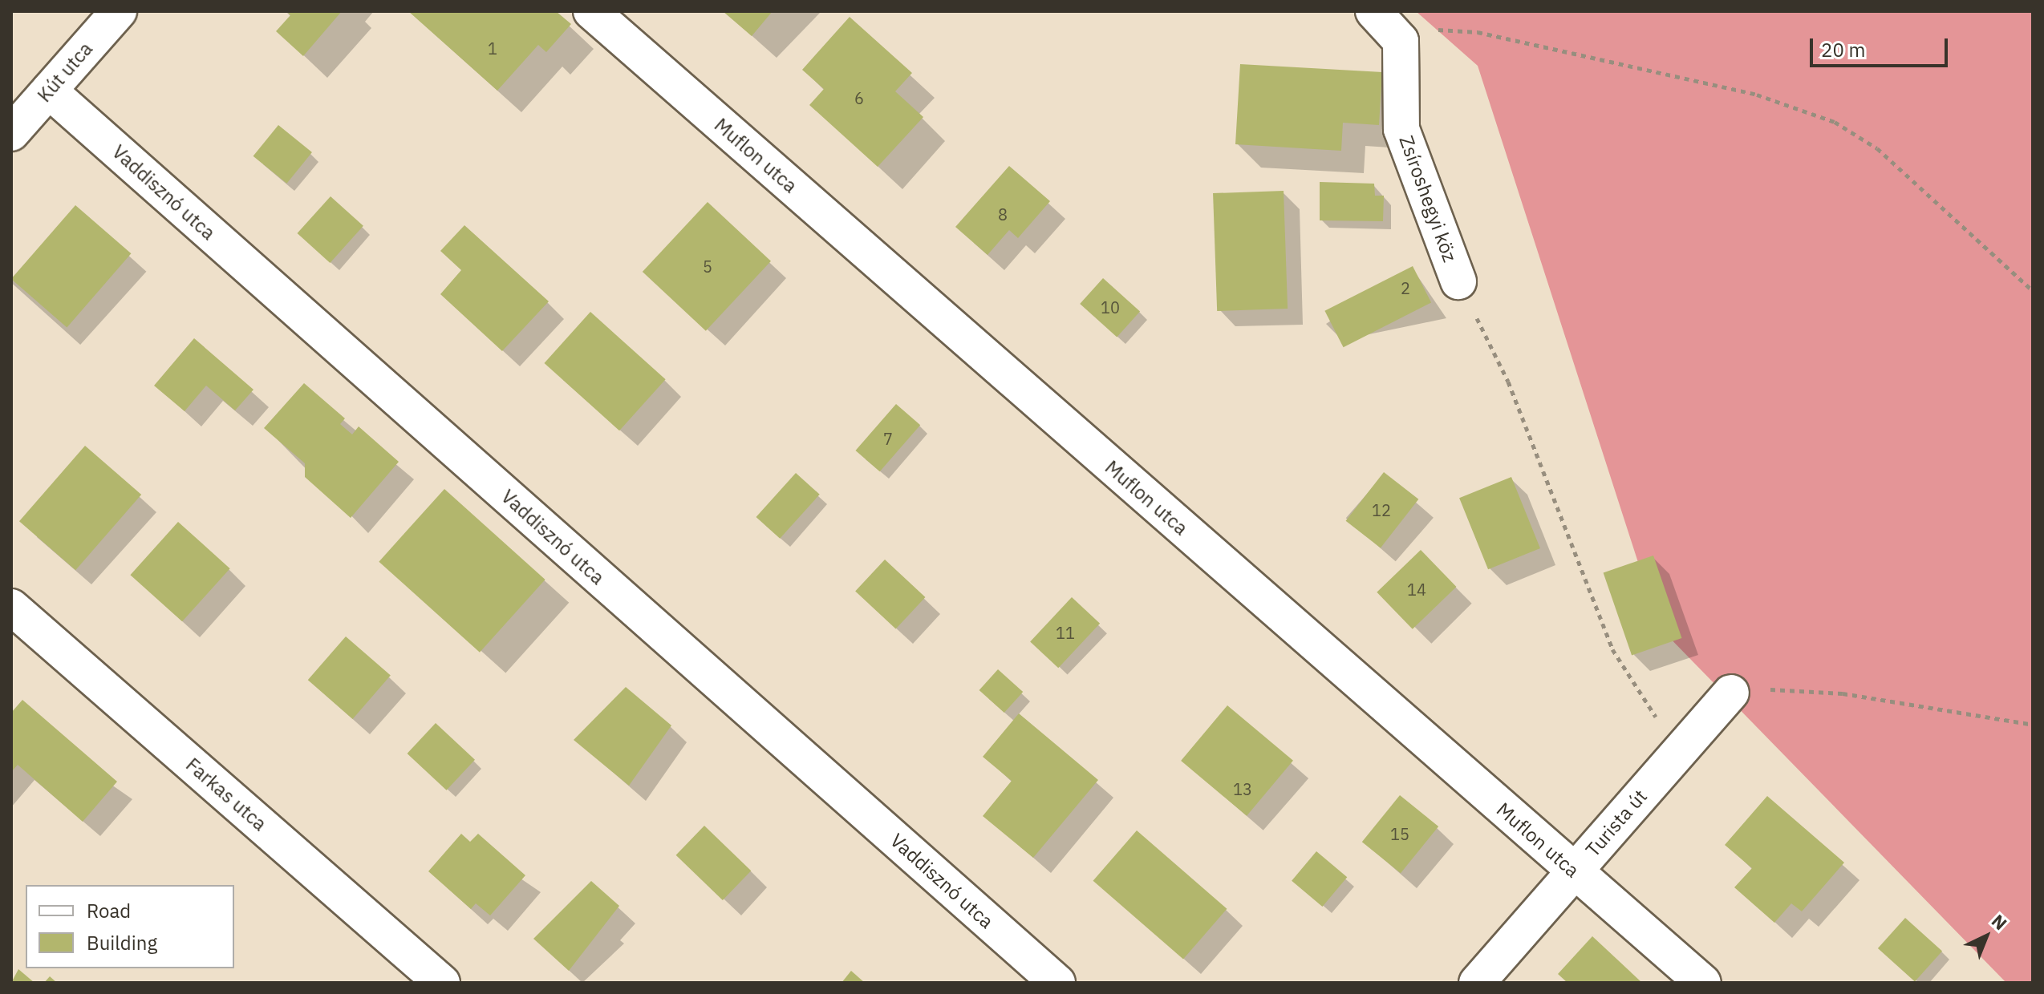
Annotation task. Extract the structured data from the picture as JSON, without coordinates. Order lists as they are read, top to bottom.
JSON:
{
  "streets": {
    "street": [
      "Kút utca",
      "Muflon utca",
      "Vaddisznó utca",
      "Zsíroshegyi köz",
      "Farkas utca",
      "Turista út"
    ]
  },
  "crossings": [
    ["Kút utca", "Vaddisznó utca"],
    ["Muflon utca", "Turista út"]
  ],
  "house_numbers": [
    "1",
    "6",
    "8",
    "5",
    "2",
    "10",
    "7",
    "12",
    "14",
    "11",
    "13",
    "15"
  ],
  "legend": ["Road", "Building"],
  "scale_bar": "20 m",
  "north": "top right"
}
